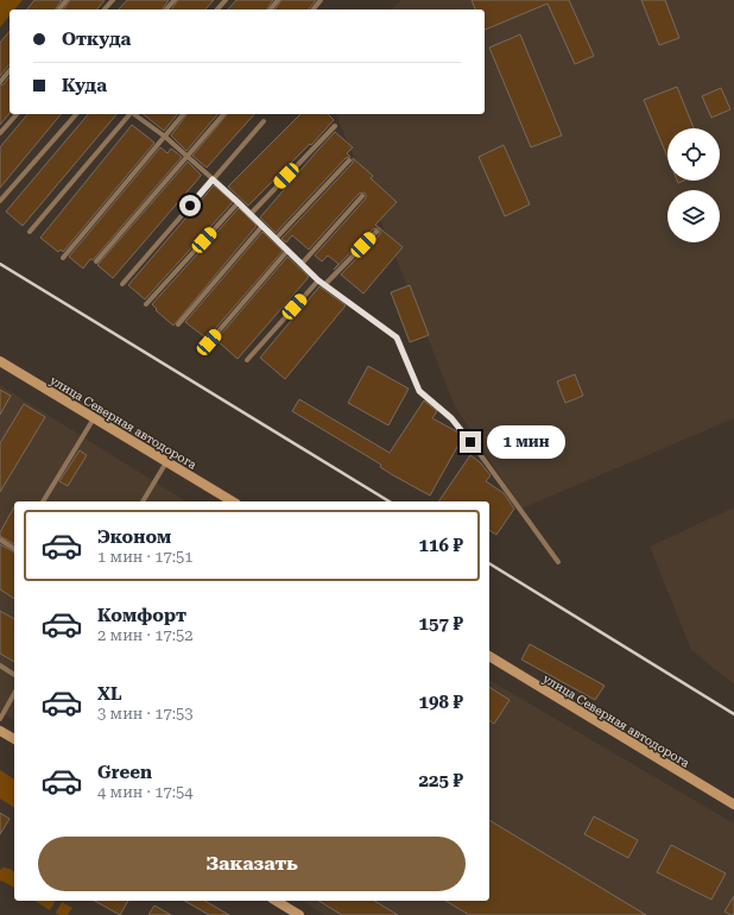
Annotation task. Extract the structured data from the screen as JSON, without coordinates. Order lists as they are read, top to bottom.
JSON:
{
  "streets": {
    "main road": ["улица Северная автодорога"]
  },
  "page": {
    "banner": ["Откуда", "Куда"],
    "bubble": "1 мин",
    "list": [
      {
        "name": "Эконом",
        "note": "1 мин · 17:51",
        "value": "116 ₽"
      },
      {
        "name": "Комфорт",
        "note": "2 мин · 17:52",
        "value": "157 ₽"
      },
      {
        "name": "XL",
        "note": "3 мин · 17:53",
        "value": "198 ₽"
      },
      {
        "name": "Green",
        "note": "4 мин · 17:54",
        "value": "225 ₽"
      }
    ],
    "buttons": "Заказать"
  }
}
